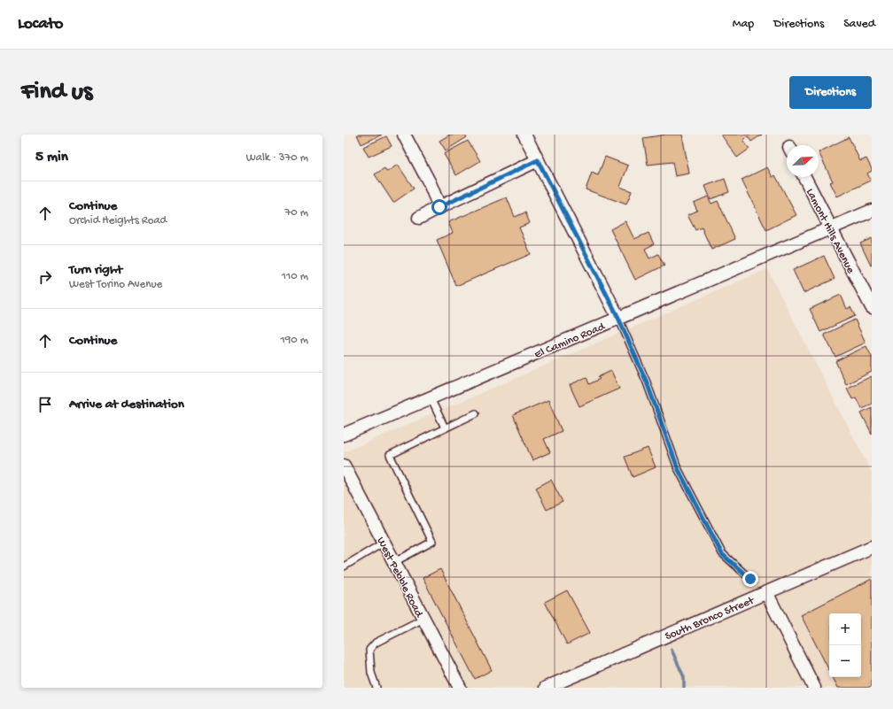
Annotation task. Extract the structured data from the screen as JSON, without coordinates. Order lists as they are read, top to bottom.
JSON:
{
  "streets": {
    "street": [
      "Lamont Hills Avenue",
      "El Camino Road",
      "West Pebble Road",
      "South Bronco Street"
    ]
  },
  "crossings": [
    ["Lamont Hills Avenue", "El Camino Road"]
  ],
  "north": "top right",
  "page": {
    "header": "Locato",
    "nav": ["Map", "Directions", "Saved"],
    "buttons": "Directions",
    "title": "Find us",
    "heading": ["5 min", "Walk · 370 m"],
    "list": [
      ["Continue", "Orchid Heights Road", "70 m"],
      ["Turn right", "West Torino Avenue", "110 m"],
      ["Continue", "190 m"],
      "Arrive at destination"
    ],
    "map_buttons": ["+", "−"]
  }
}
